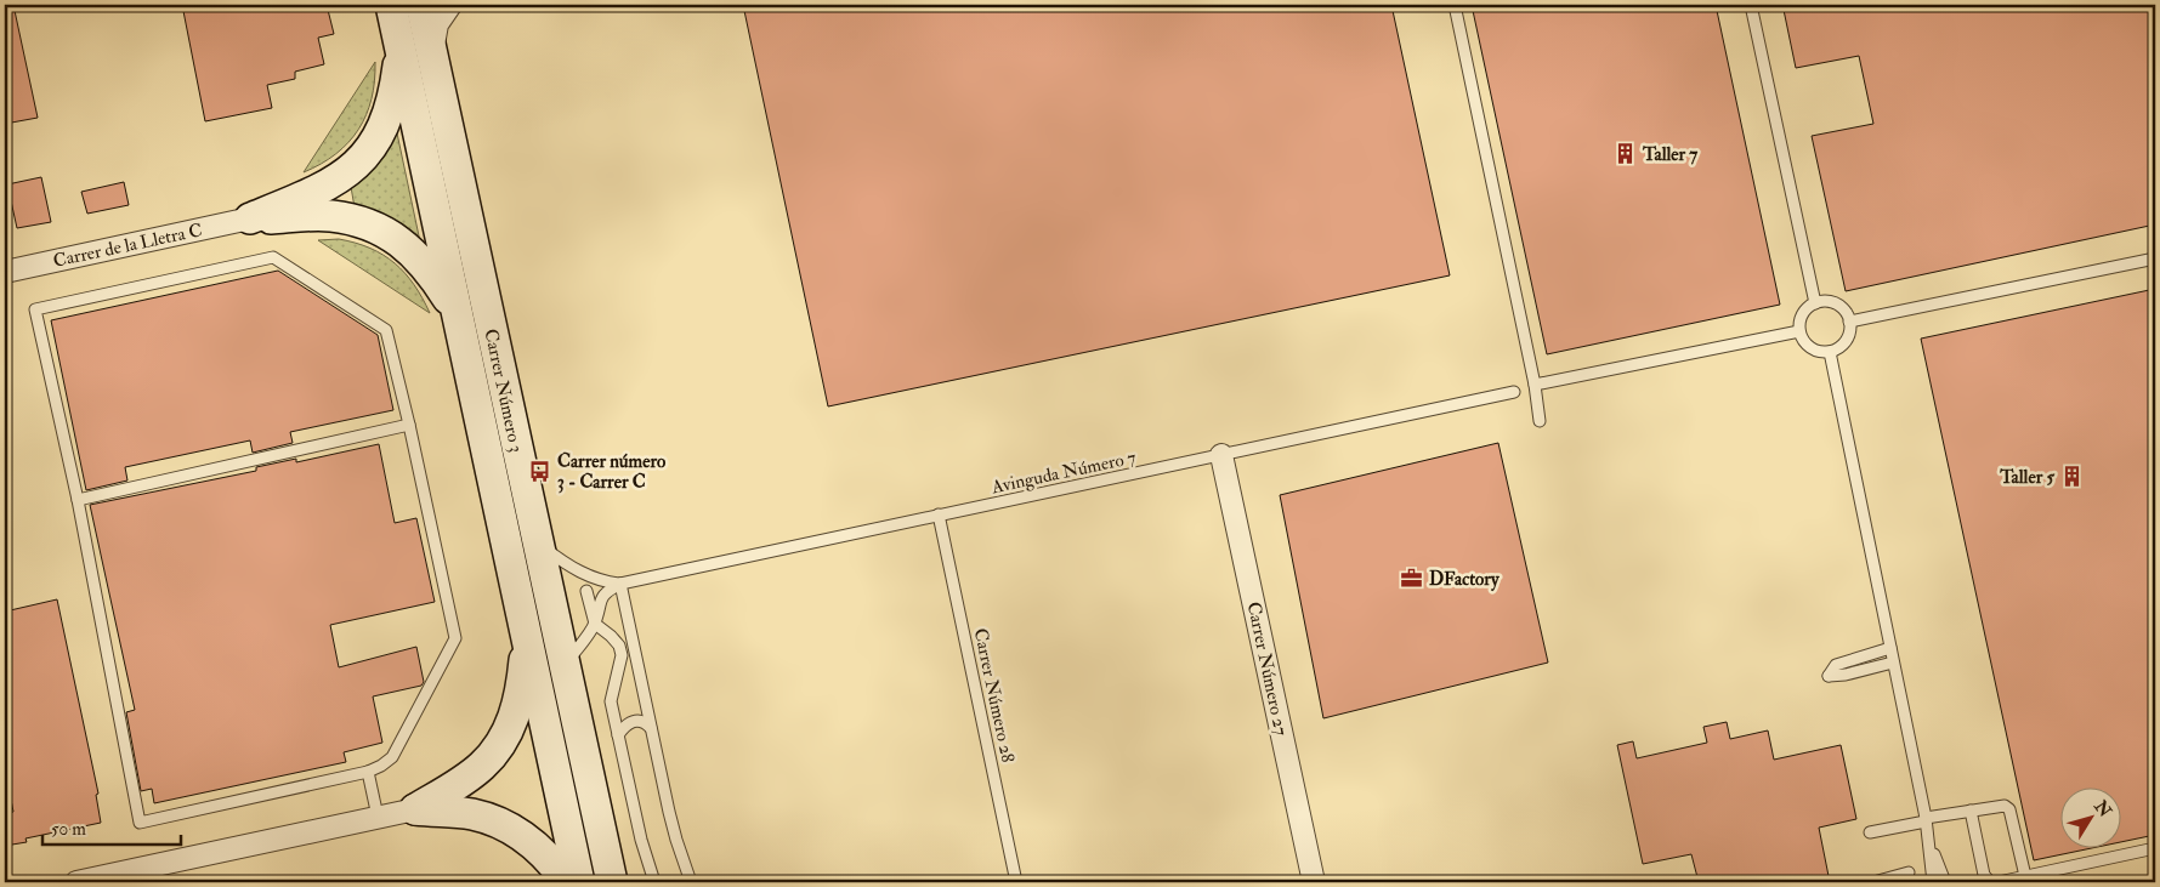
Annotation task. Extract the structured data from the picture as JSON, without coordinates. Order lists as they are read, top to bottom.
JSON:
{
  "streets": {
    "main road": ["Carrer Número 3"],
    "street": ["Carrer de la Lletra C", "Carrer Número 27"],
    "lane": ["Avinguda Número 7", "Carrer Número 28"]
  },
  "crossings": [
    ["Carrer Número 3", "Avinguda Número 7"],
    ["Avinguda Número 7", "Carrer Número 27"],
    ["Avinguda Número 7", "Carrer Número 28"]
  ],
  "places": {
    "building": ["Taller 7", "Taller 5"],
    "bus stop": ["Carrer número 3 - Carrer C"],
    "office": ["DFactory"]
  },
  "scale_bar": "50 m",
  "north": "top right"
}
